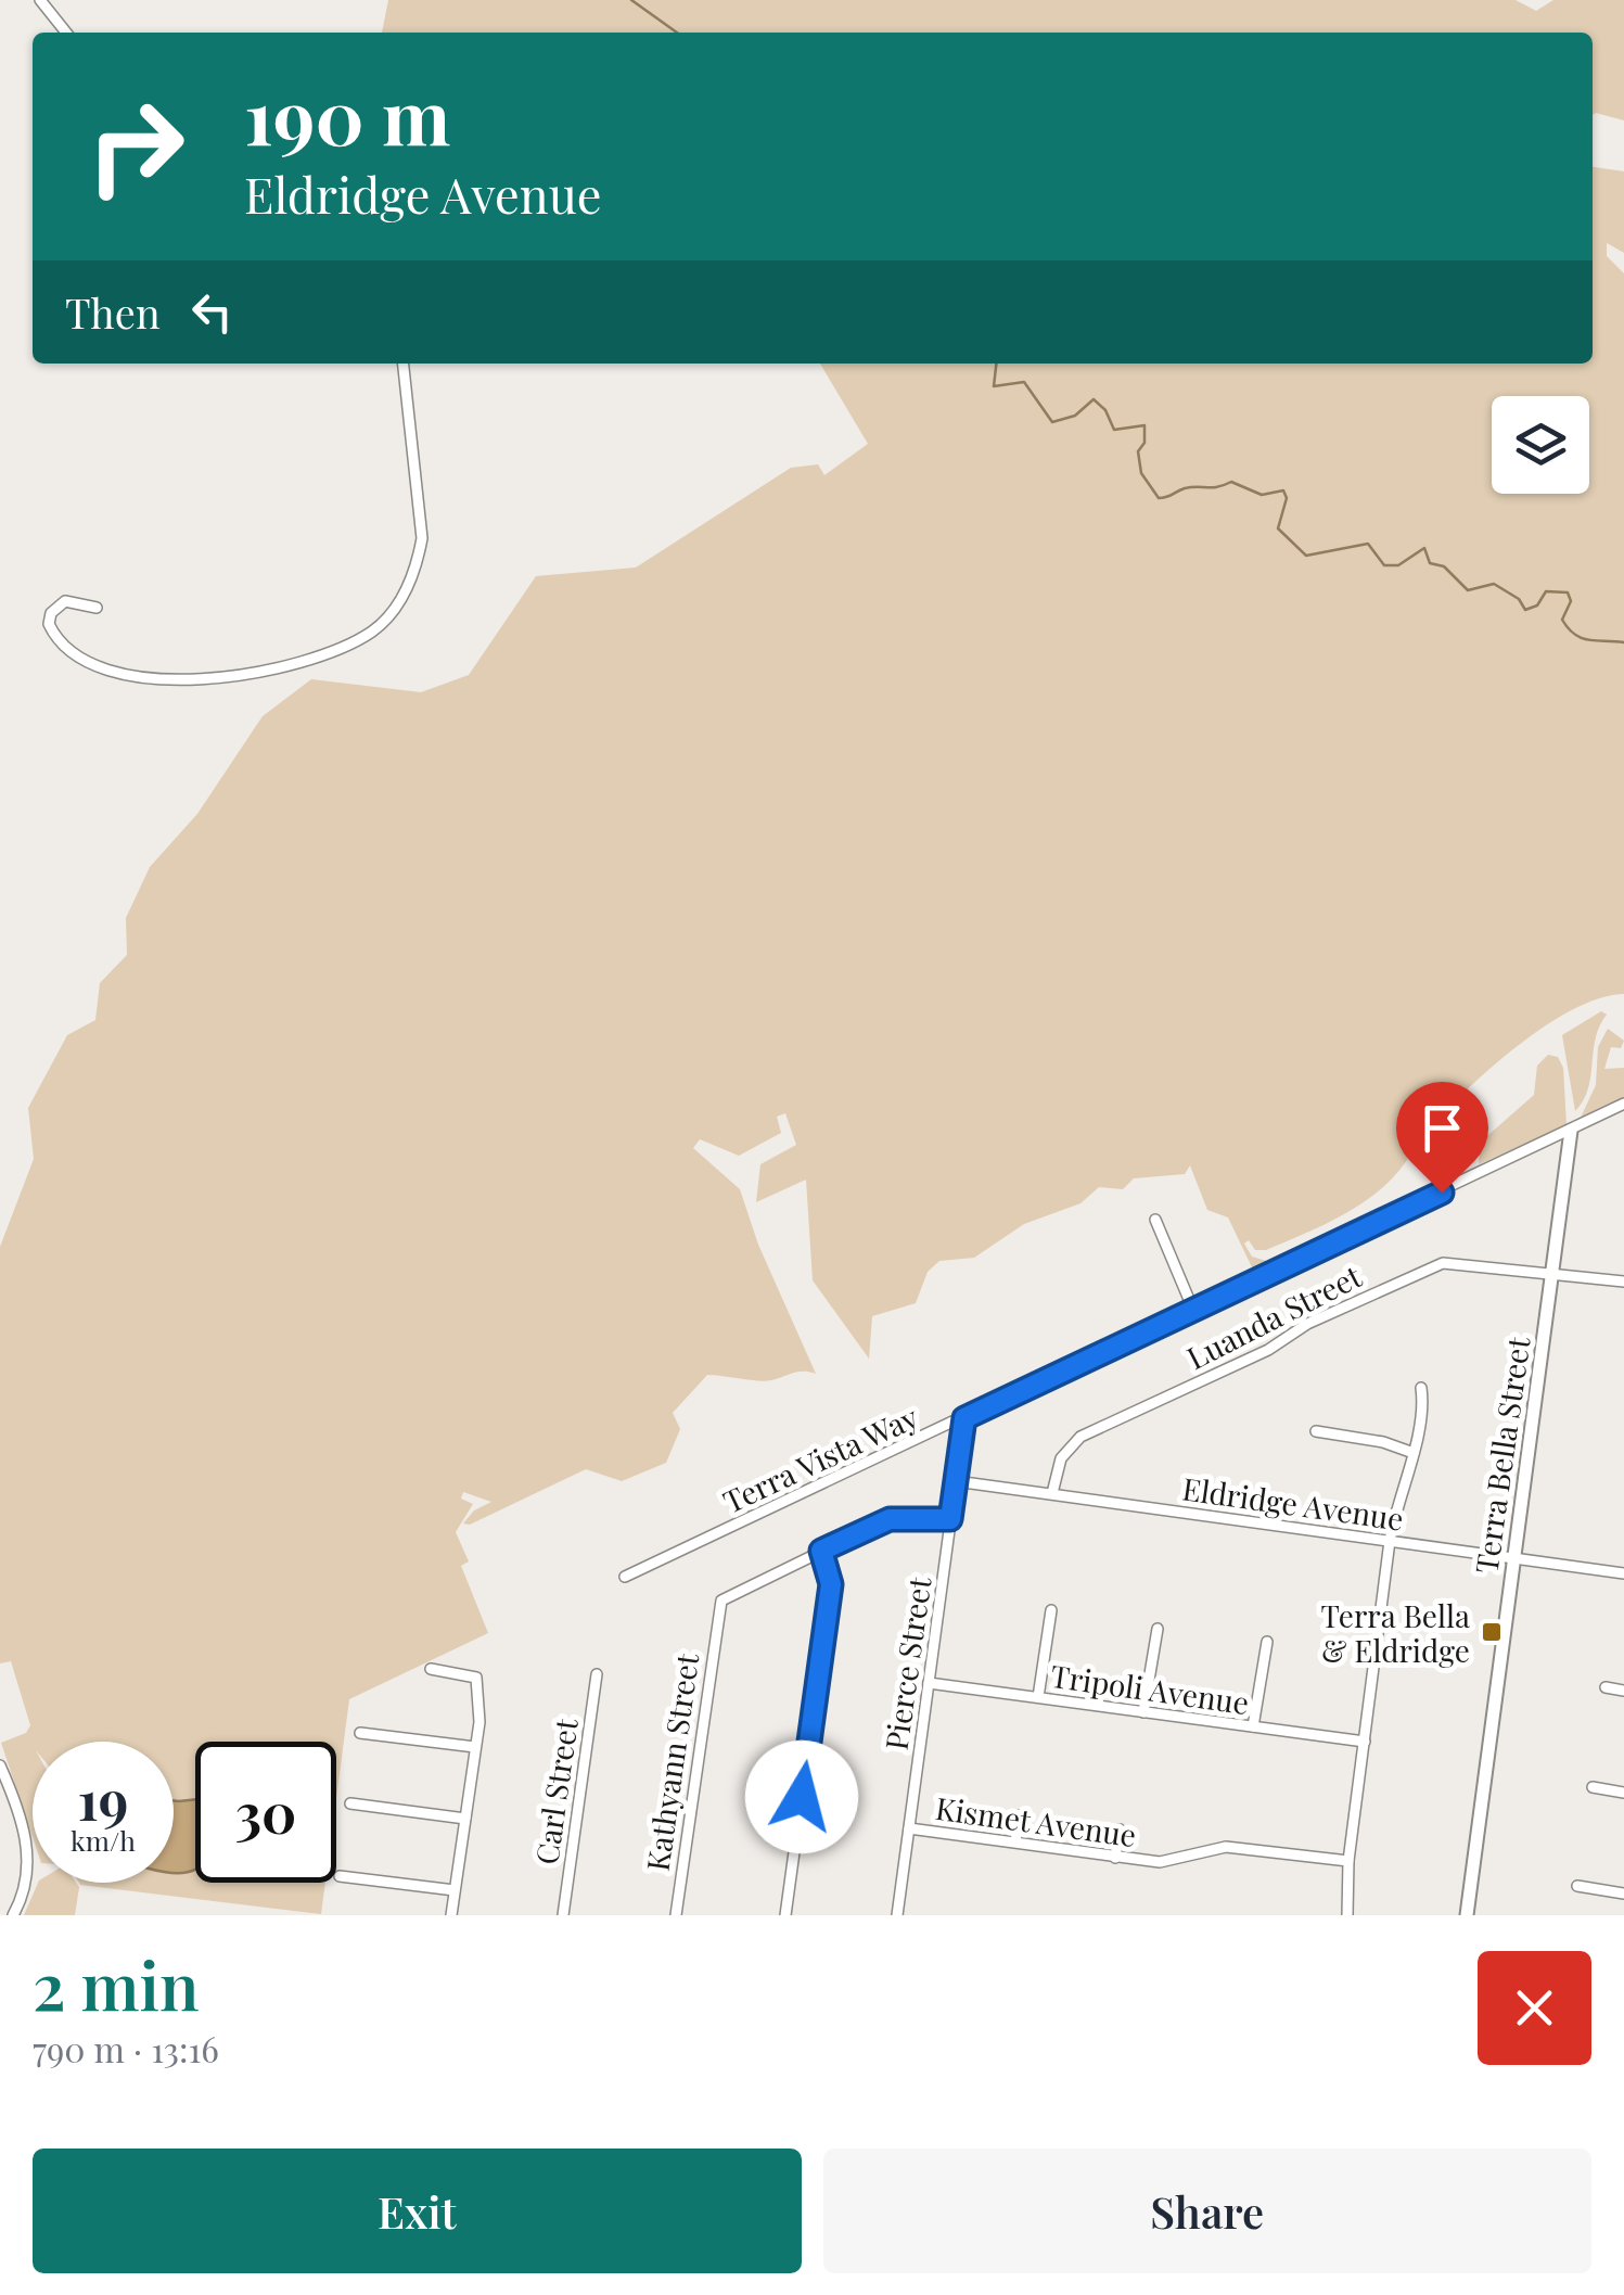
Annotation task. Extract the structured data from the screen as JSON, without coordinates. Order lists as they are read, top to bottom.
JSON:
{
  "streets": {
    "street": [
      "Luanda Street",
      "Terra Bella Street",
      "Terra Vista Way",
      "Eldridge Avenue",
      "Pierce Street",
      "Tripoli Avenue",
      "Kathyann Street",
      "Carl Street",
      "Kismet Avenue"
    ]
  },
  "crossings": [
    ["Luanda Street", "Terra Bella Street"],
    ["Luanda Street", "Eldridge Avenue"],
    ["Terra Bella Street", "Terra Vista Way"],
    ["Terra Bella Street", "Eldridge Avenue"],
    ["Terra Vista Way", "Pierce Street"],
    ["Eldridge Avenue", "Pierce Street"],
    ["Pierce Street", "Tripoli Avenue"],
    ["Pierce Street", "Kismet Avenue"]
  ],
  "places": {
    "transit": ["Terra Bella & Eldridge"]
  },
  "page": {
    "turn": ["190 m", "Eldridge Avenue"],
    "then": "Then",
    "speed": "19 km/h",
    "limit": "30",
    "heading": ["2 min", "790 m · 13:16"],
    "buttons": ["Exit", "Share"]
  }
}
